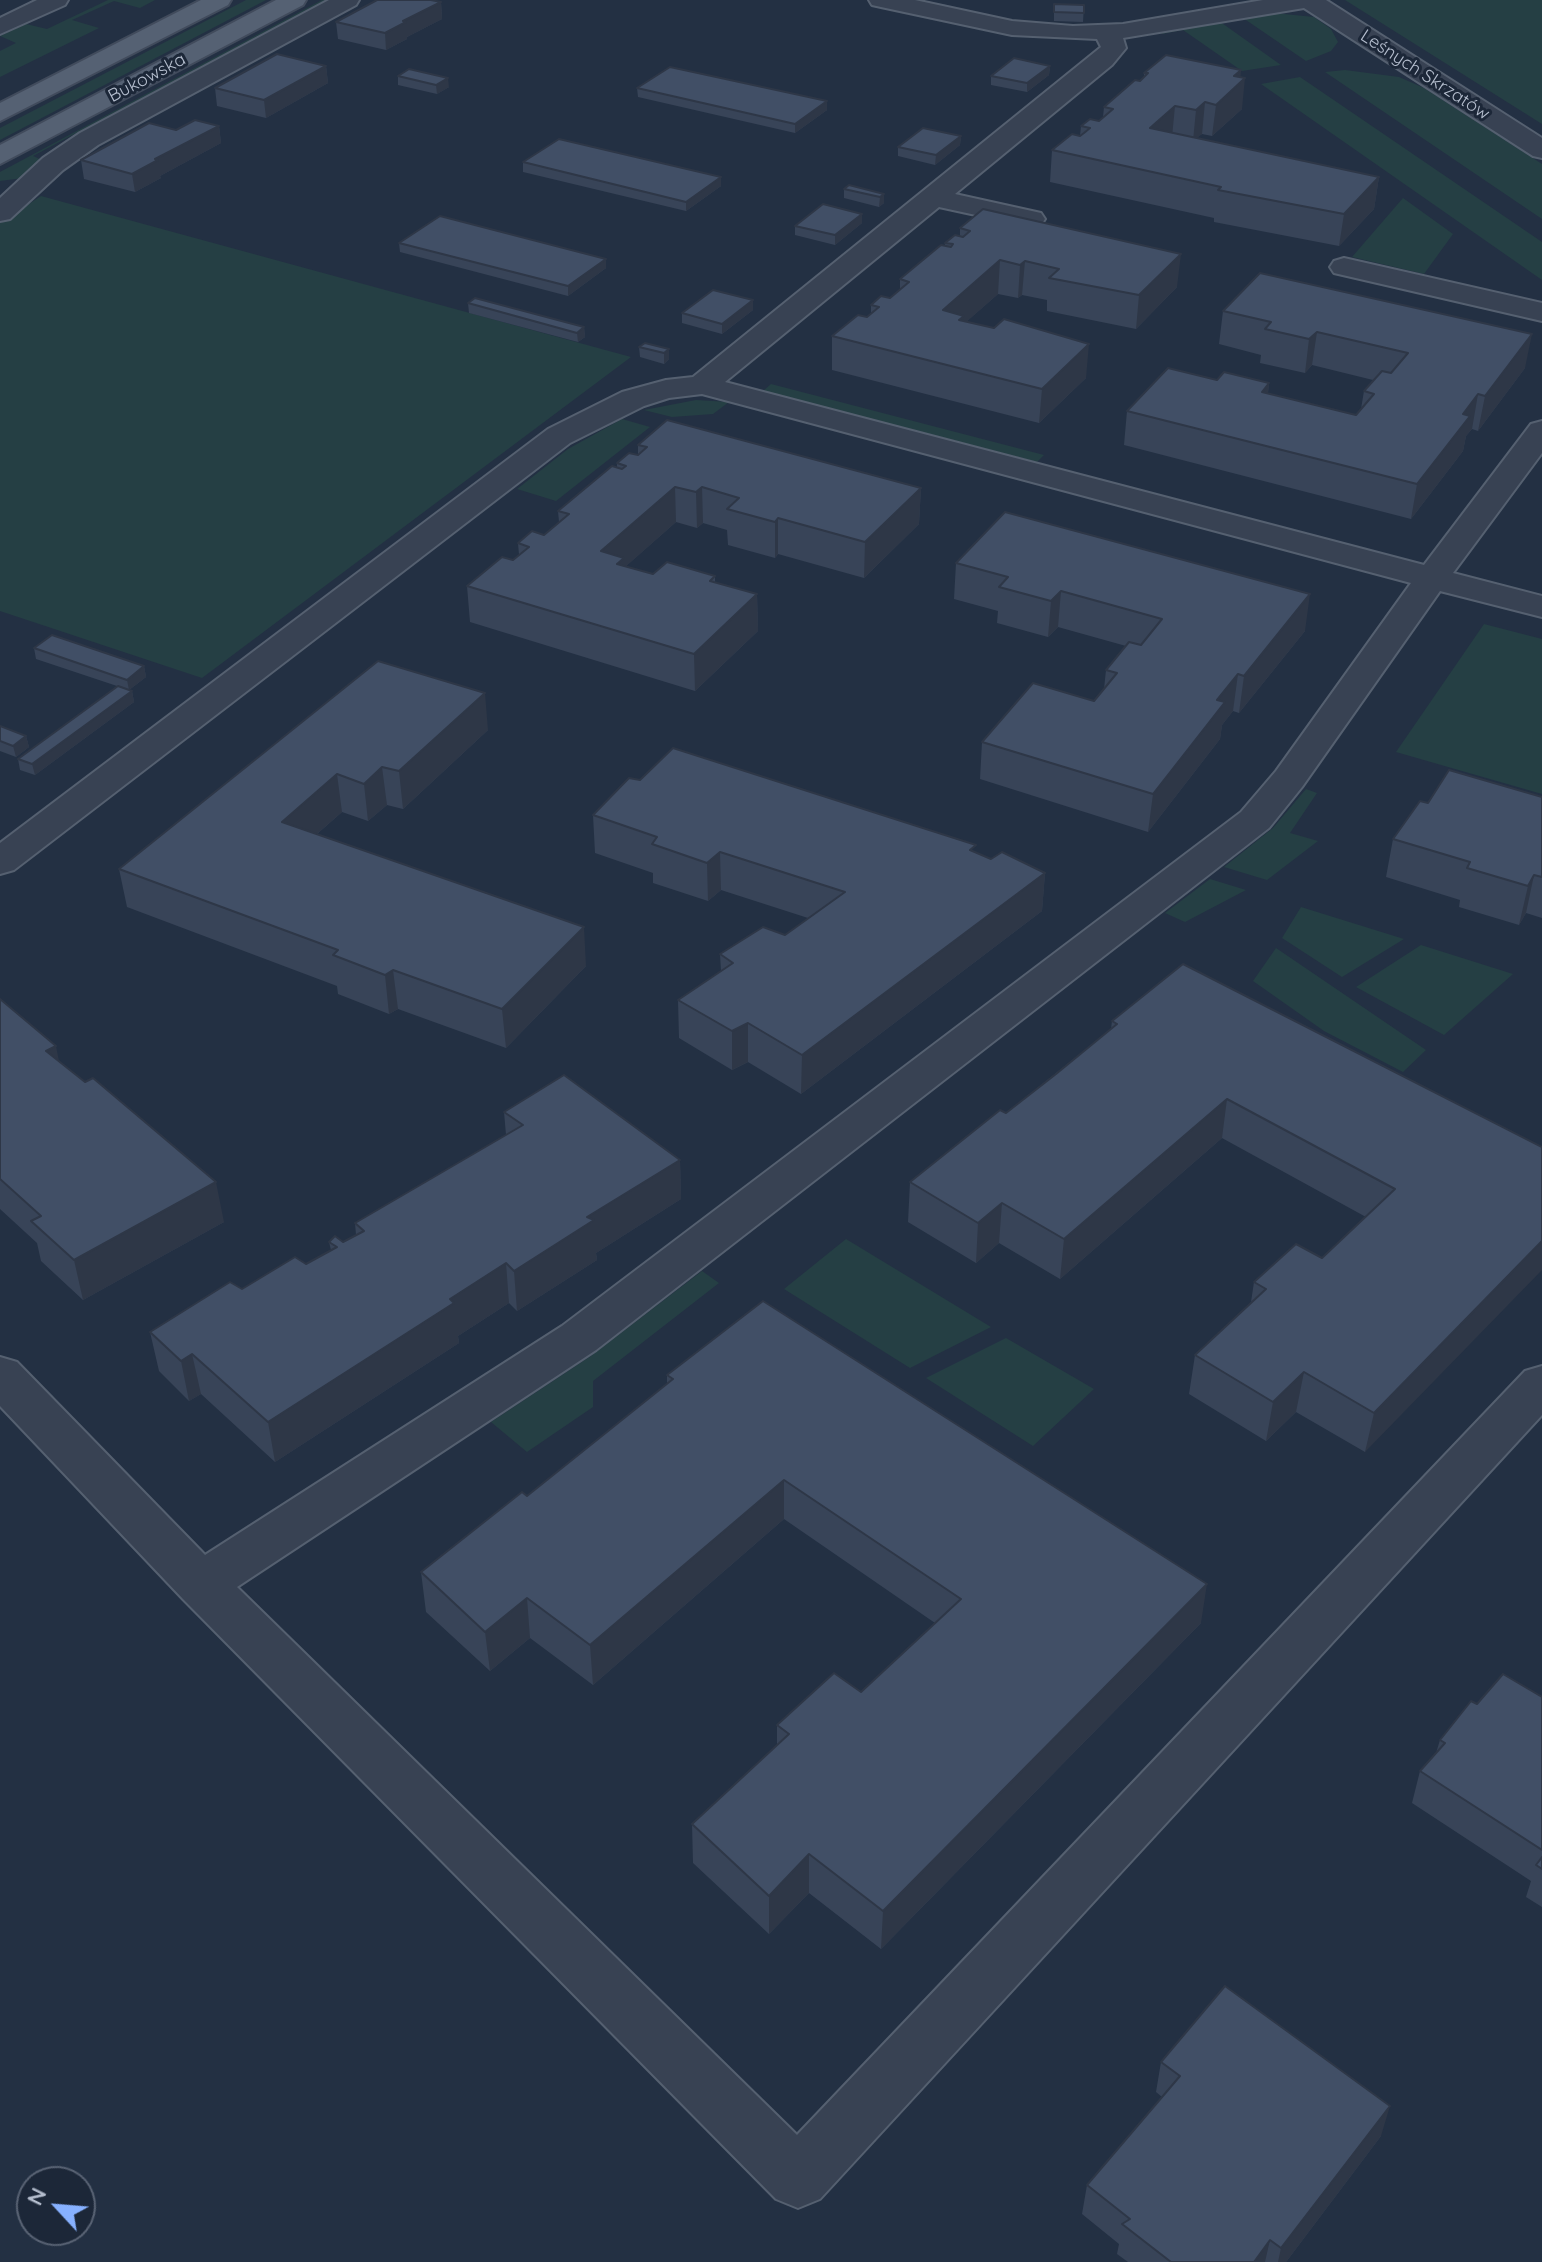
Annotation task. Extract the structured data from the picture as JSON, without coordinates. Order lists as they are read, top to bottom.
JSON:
{
  "streets": {
    "main road": ["Bukowska"],
    "street": ["Leśnych Skrzatów"]
  },
  "north": "top left"
}
